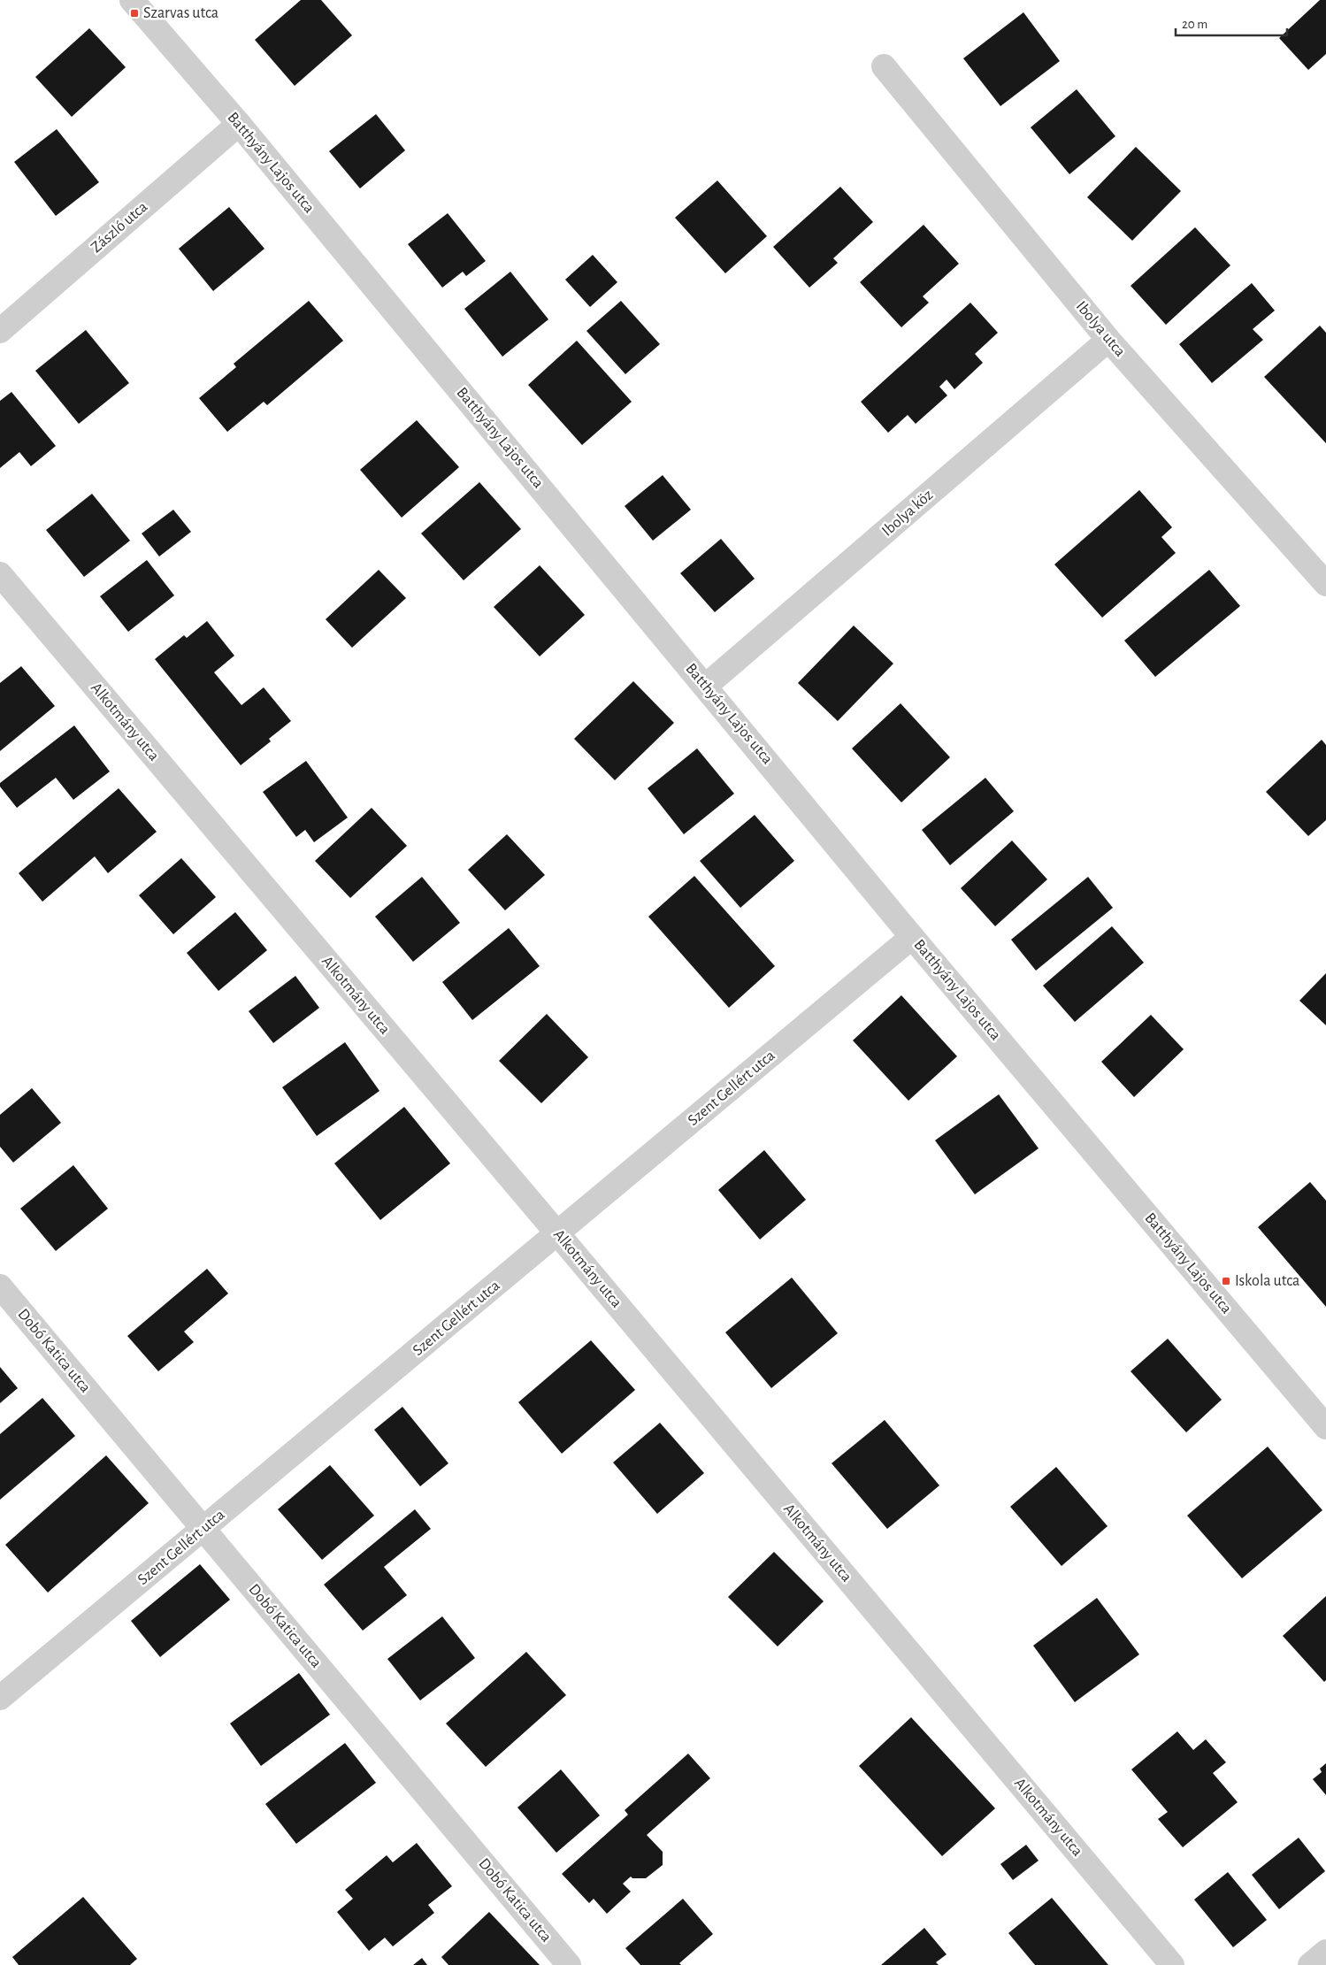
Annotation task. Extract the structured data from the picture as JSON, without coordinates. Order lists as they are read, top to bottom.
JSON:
{
  "streets": {
    "street": [
      "Batthyány Lajos utca",
      "Zászló utca",
      "Ibolya utca",
      "Ibolya köz",
      "Alkotmány utca",
      "Szent Gellért utca",
      "Dobó Katica utca"
    ]
  },
  "crossings": [
    ["Batthyány Lajos utca", "Zászló utca"],
    ["Batthyány Lajos utca", "Ibolya köz"],
    ["Batthyány Lajos utca", "Szent Gellért utca"],
    ["Ibolya utca", "Ibolya köz"],
    ["Alkotmány utca", "Szent Gellért utca"],
    ["Szent Gellért utca", "Dobó Katica utca"]
  ],
  "places": {
    "transit": ["Szarvas utca", "Iskola utca"]
  },
  "scale_bar": "20 m"
}
